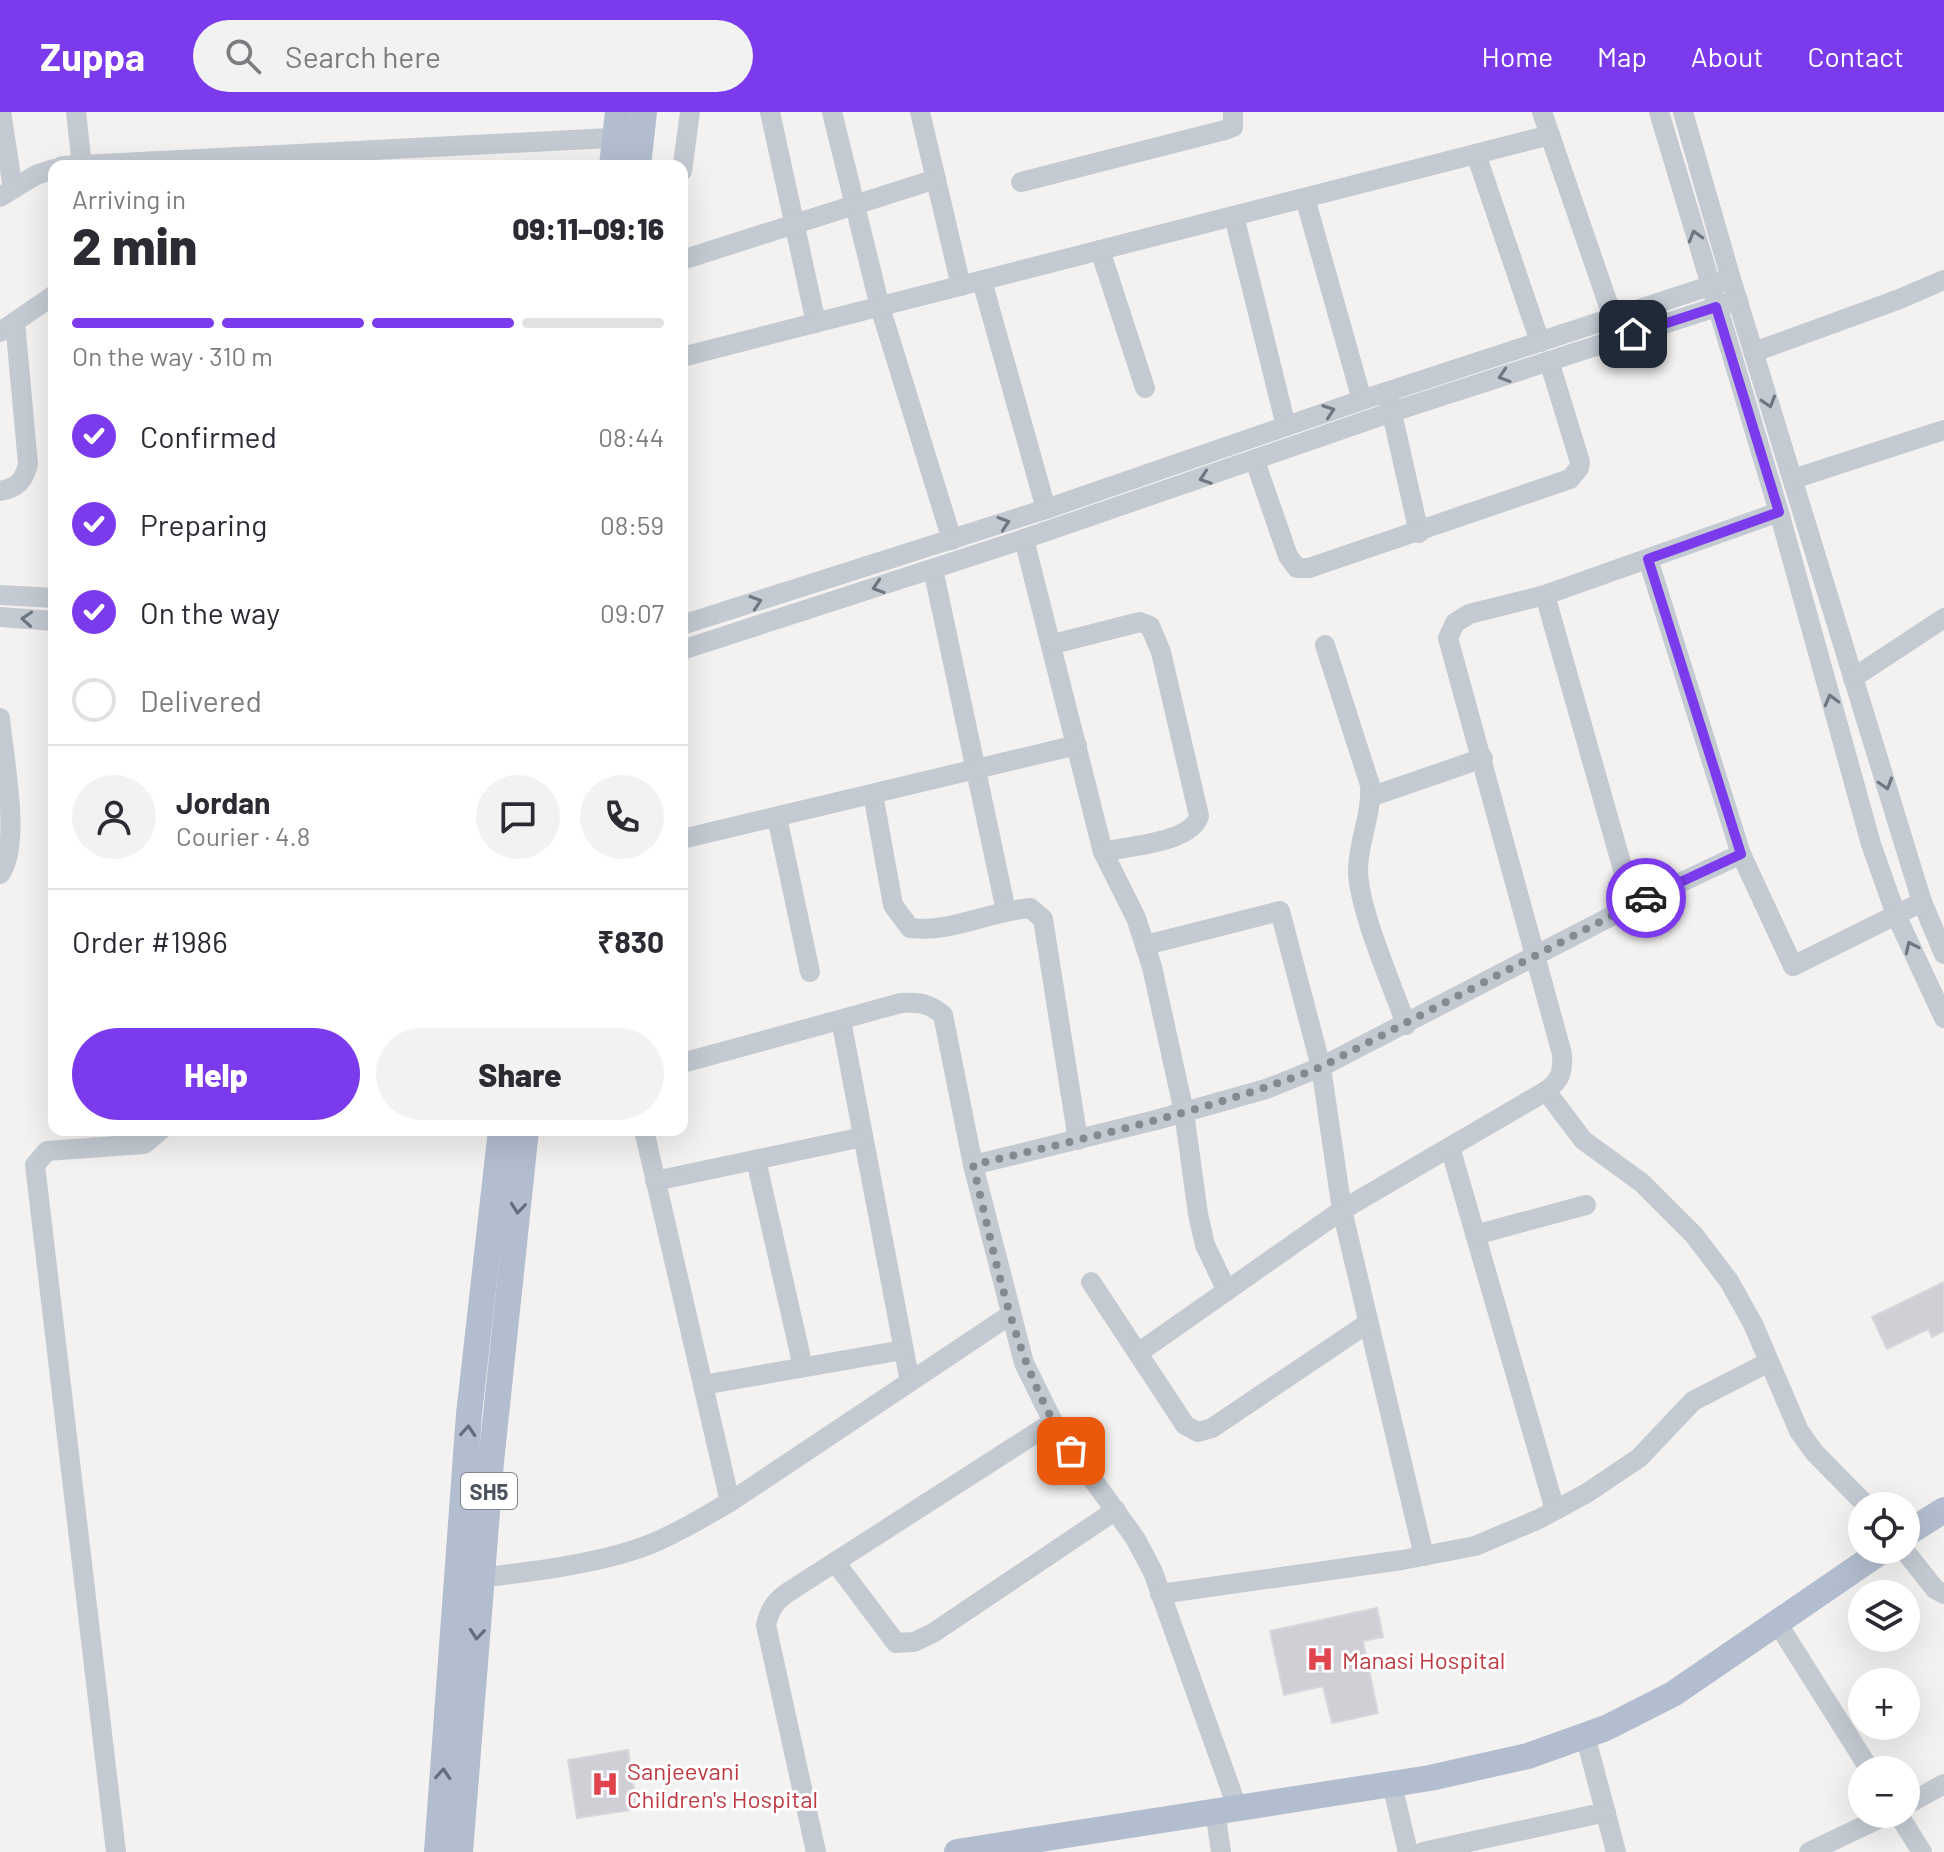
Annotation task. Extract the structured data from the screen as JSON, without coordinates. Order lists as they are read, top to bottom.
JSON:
{
  "streets": {
    "main road": ["SH5"]
  },
  "places": {
    "hospital": ["Manasi Hospital", "Sanjeevani Children's Hospital"]
  },
  "page": {
    "header": "Zuppa",
    "search": "Search here",
    "nav": [
      "Home",
      "Map",
      "About",
      "Contact"
    ],
    "heading": ["2 min", "Arriving in", "09:11–09:16"],
    "panel": [
      "Jordan",
      "Courier · 4.8",
      "Order #1986",
      "₹830"
    ],
    "bar": "On the way · 310 m",
    "list": [
      ["Confirmed", "08:44"],
      ["Preparing", "08:59"],
      ["On the way", "09:07"],
      "Delivered"
    ],
    "buttons": ["Help", "Share"],
    "map_buttons": ["+", "−"]
  }
}
